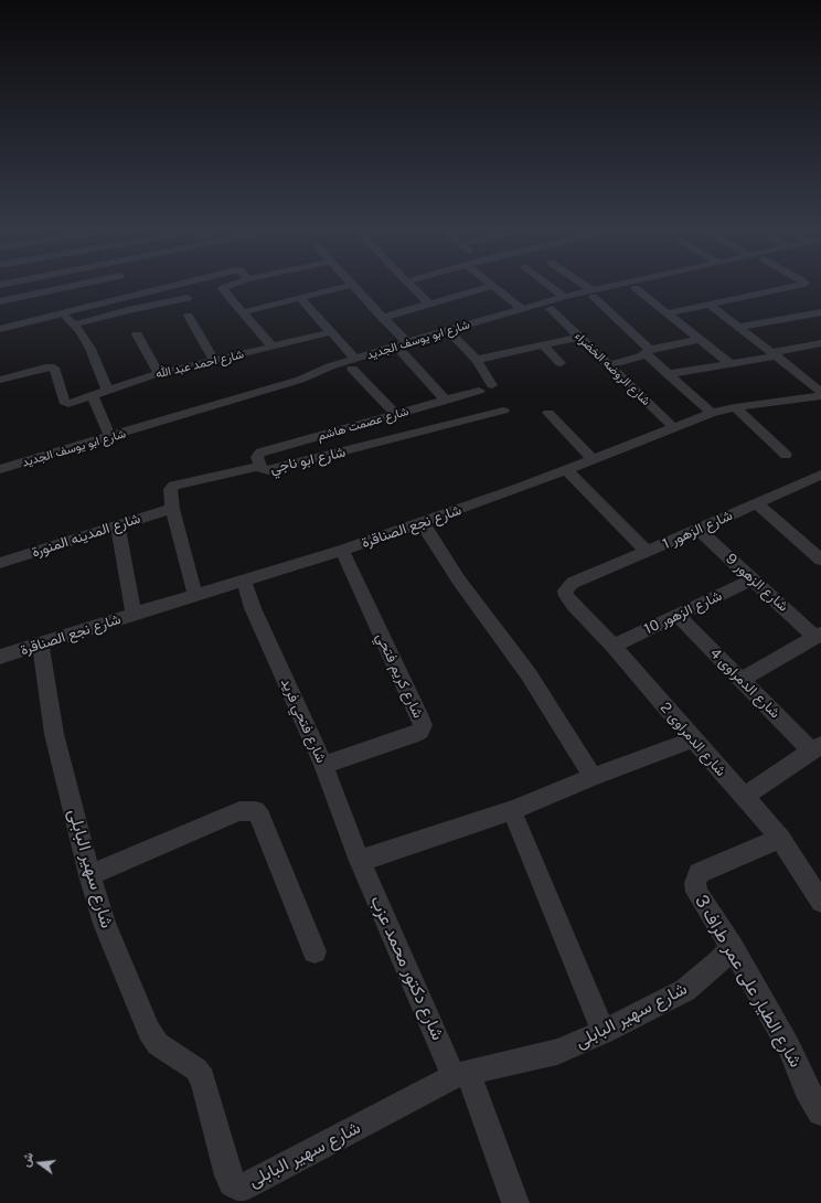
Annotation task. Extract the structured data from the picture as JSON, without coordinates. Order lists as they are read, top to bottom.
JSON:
{
  "streets": {
    "street": [
      "شارع ابو يوسف الجديد",
      "شارع احمد عبد الله",
      "شارع الروضه الخضراء",
      "شارع عصمت هاشم",
      "شارع ابو ناجي",
      "شارع نجع الصناقرة",
      "شارع الزهور 1",
      "شارع المدينه المنورة",
      "شارع الزهور 9",
      "شارع الزهور 10",
      "شارع كريم فتحي",
      "شارع الدمراوى 4",
      "شارع فتحي فريد",
      "شارع الدمراوى 2",
      "شارع سهير البابلى",
      "شارع دكتور محمد عزب",
      "شارع الطيار على عمر طراف 3"
    ]
  },
  "crossings": [
    ["شارع ابو يوسف الجديد", "شارع الروضه الخضراء"],
    ["شارع الروضه الخضراء", "شارع نجع الصناقرة"],
    ["شارع عصمت هاشم", "شارع ابو ناجي"],
    ["شارع ابو ناجي", "شارع نجع الصناقرة"],
    ["شارع ابو ناجي", "شارع المدينه المنورة"],
    ["شارع نجع الصناقرة", "شارع كريم فتحي"],
    ["شارع نجع الصناقرة", "شارع فتحي فريد"],
    ["شارع نجع الصناقرة", "شارع سهير البابلى"],
    ["شارع الزهور 1", "شارع الزهور 9"],
    ["شارع الزهور 1", "شارع الدمراوى 2"],
    ["شارع الزهور 9", "شارع الزهور 10"],
    ["شارع الزهور 10", "شارع الدمراوى 4"],
    ["شارع الزهور 10", "شارع الدمراوى 2"],
    ["شارع كريم فتحي", "شارع فتحي فريد"],
    ["شارع فتحي فريد", "شارع دكتور محمد عزب"],
    ["شارع الدمراوى 2", "شارع الطيار على عمر طراف 3"],
    ["شارع سهير البابلى", "شارع دكتور محمد عزب"],
    ["شارع سهير البابلى", "شارع الطيار على عمر طراف 3"]
  ],
  "north": "left"
}
